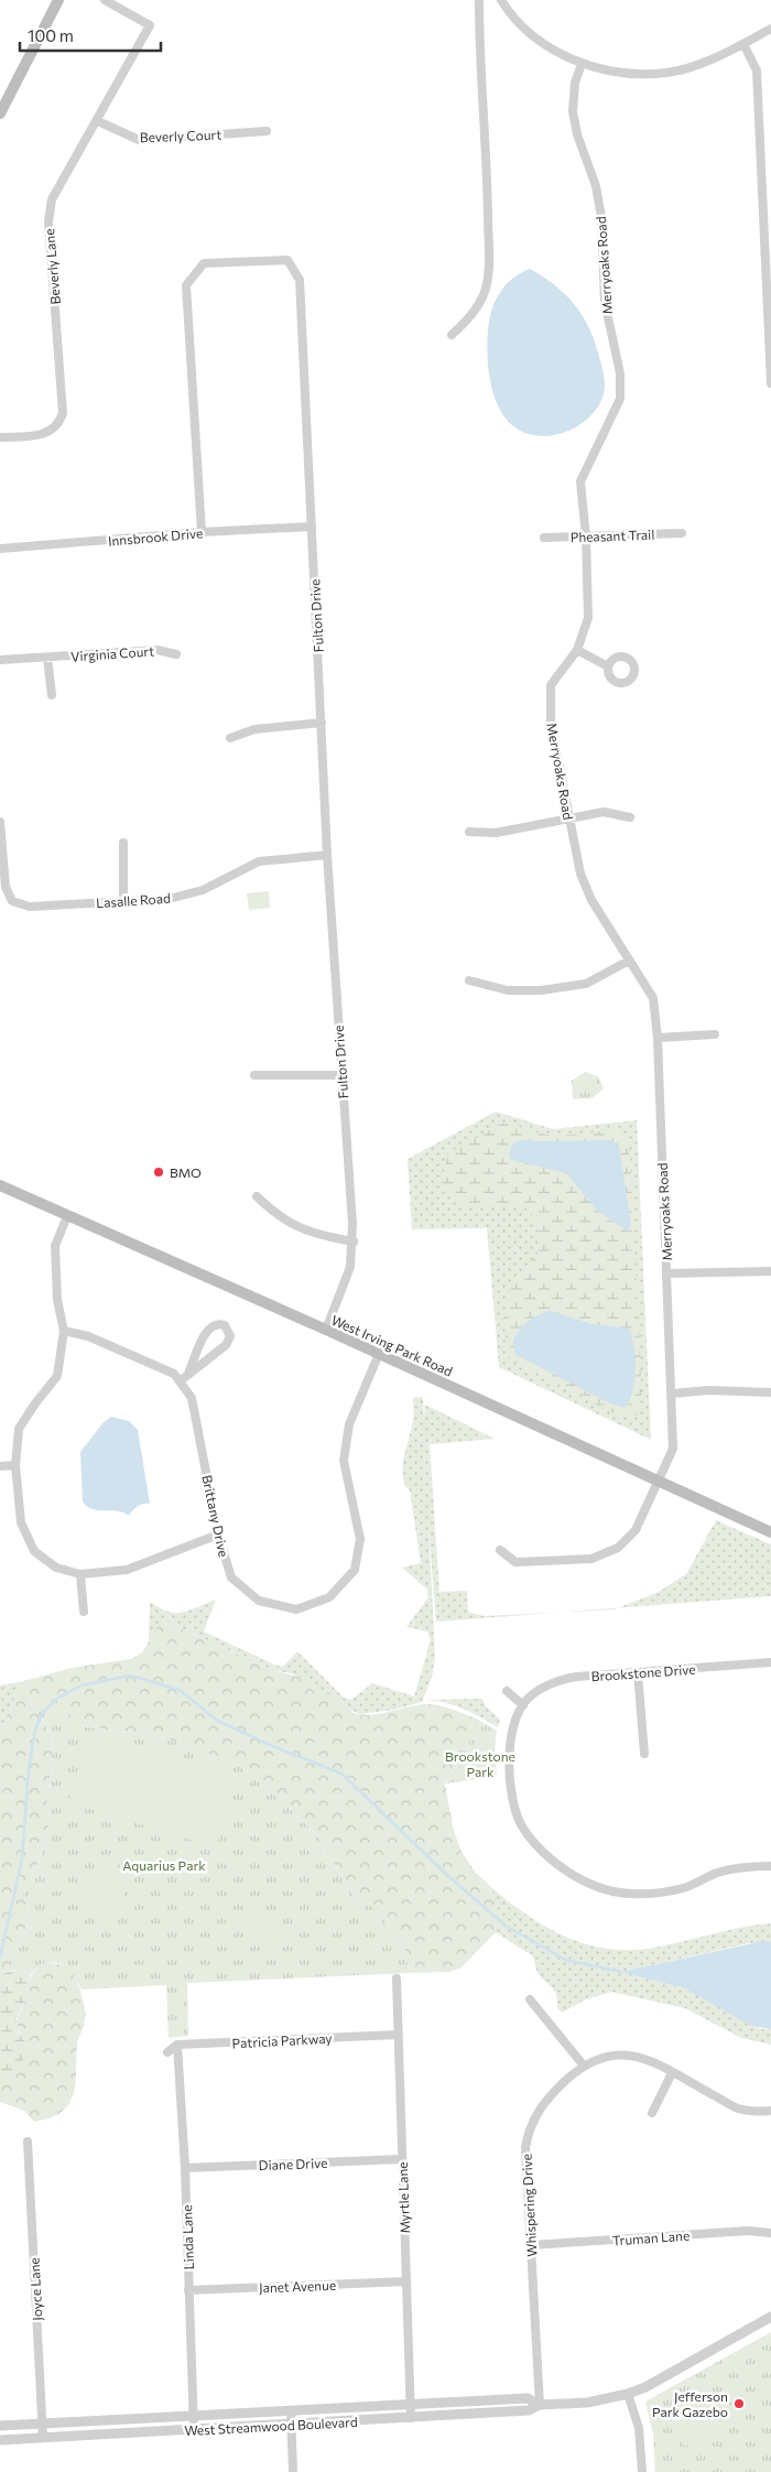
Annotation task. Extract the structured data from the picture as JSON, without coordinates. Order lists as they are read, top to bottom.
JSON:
{
  "streets": {
    "main road": ["West Irving Park Road"],
    "street": [
      "Beverly Court",
      "Merryoaks Road",
      "Beverly Lane",
      "Pheasant Trail",
      "Innsbrook Drive",
      "Fulton Drive",
      "Virginia Court",
      "Lasalle Road",
      "Brittany Drive",
      "Brookstone Drive",
      "Patricia Parkway",
      "Diane Drive",
      "Myrtle Lane",
      "Whispering Drive",
      "Linda Lane",
      "Truman Lane",
      "Janet Avenue",
      "Joyce Lane",
      "West Streamwood Boulevard"
    ]
  },
  "crossings": [
    ["Beverly Court", "Beverly Lane"],
    ["Merryoaks Road", "Pheasant Trail"],
    ["Merryoaks Road", "West Irving Park Road"],
    ["Innsbrook Drive", "Fulton Drive"],
    ["Fulton Drive", "Lasalle Road"],
    ["Fulton Drive", "West Irving Park Road"],
    ["West Irving Park Road", "Brittany Drive"],
    ["Patricia Parkway", "Myrtle Lane"],
    ["Patricia Parkway", "Linda Lane"],
    ["Diane Drive", "Myrtle Lane"],
    ["Diane Drive", "Linda Lane"],
    ["Myrtle Lane", "Janet Avenue"],
    ["Myrtle Lane", "West Streamwood Boulevard"],
    ["Whispering Drive", "Truman Lane"],
    ["Whispering Drive", "West Streamwood Boulevard"],
    ["Linda Lane", "Janet Avenue"],
    ["Linda Lane", "West Streamwood Boulevard"],
    ["Joyce Lane", "West Streamwood Boulevard"]
  ],
  "parks": ["Brookstone Park", "Aquarius Park"],
  "places": ["BMO", "Jefferson Park Gazebo"],
  "scale_bar": "100 m"
}
